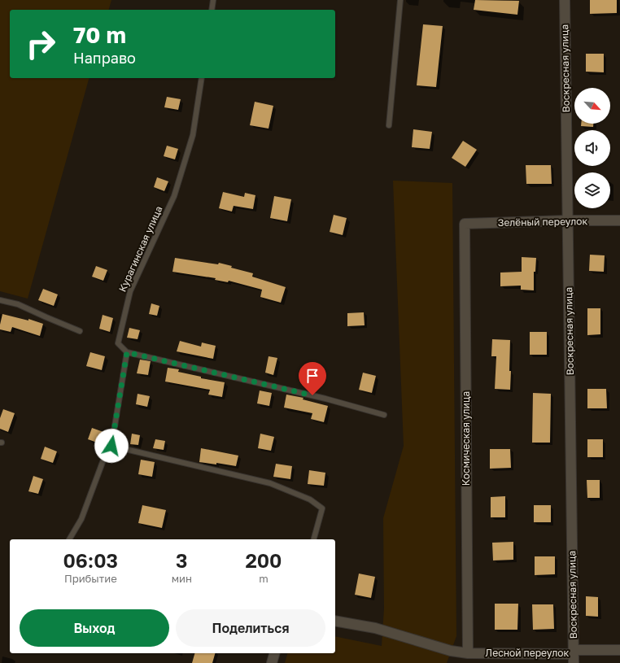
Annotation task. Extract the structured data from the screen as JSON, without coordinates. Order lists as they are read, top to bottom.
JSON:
{
  "streets": {
    "street": [
      "Воскресная улица",
      "Зелёный переулок",
      "Космическая улица",
      "Лесной переулок"
    ],
    "lane": ["Курагинская улица"]
  },
  "crossings": [
    ["Воскресная улица", "Зелёный переулок"],
    ["Воскресная улица", "Лесной переулок"],
    ["Зелёный переулок", "Космическая улица"],
    ["Космическая улица", "Лесной переулок"]
  ],
  "north": "bottom right",
  "page": {
    "turn": ["70 m", "Направо"],
    "eta": [
      "06:03",
      "Прибытие",
      "3",
      "мин",
      "200",
      "m"
    ],
    "buttons": ["Выход", "Поделиться"]
  }
}
